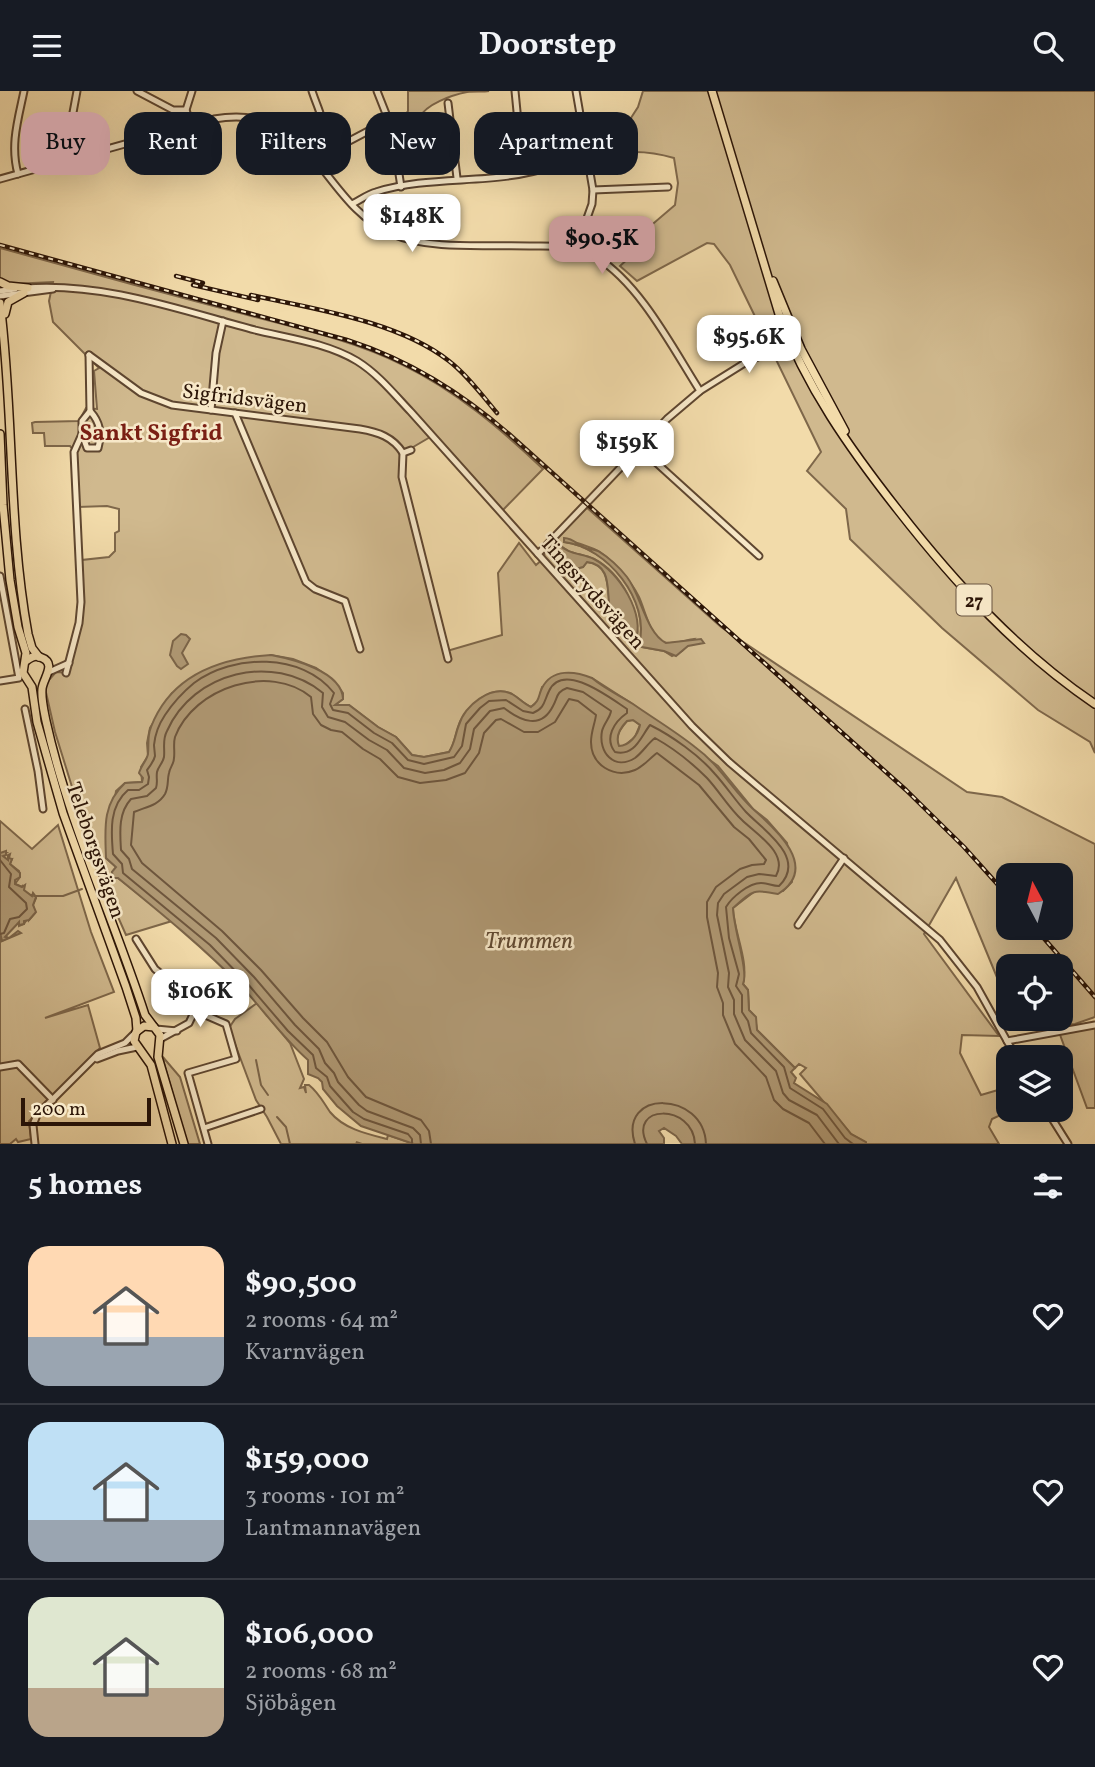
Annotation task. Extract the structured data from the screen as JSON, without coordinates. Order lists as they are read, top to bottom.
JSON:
{
  "streets": {
    "main road": ["27", "Teleborgsvägen"],
    "street": ["Sigfridsvägen", "Tingsrydsvägen"]
  },
  "districts": ["Sankt Sigfrid"],
  "water": ["Trummen"],
  "scale_bar": "200 m",
  "north": "top",
  "page": {
    "header": "Doorstep",
    "chip": [
      "Buy",
      "Rent",
      "Filters",
      "New",
      "Apartment"
    ],
    "price": [
      "$148K",
      "$90.5K",
      "$95.6K",
      "$159K",
      "$106K"
    ],
    "scale": "200 m",
    "heading": "5 homes",
    "list": [
      {
        "name": "$90,500",
        "note": "2 rooms · 64 m² · Kvarnvägen"
      },
      {
        "name": "$159,000",
        "note": "3 rooms · 101 m² · Lantmannavägen"
      },
      {
        "name": "$106,000",
        "note": "2 rooms · 68 m² · Sjöbågen"
      }
    ]
  }
}
